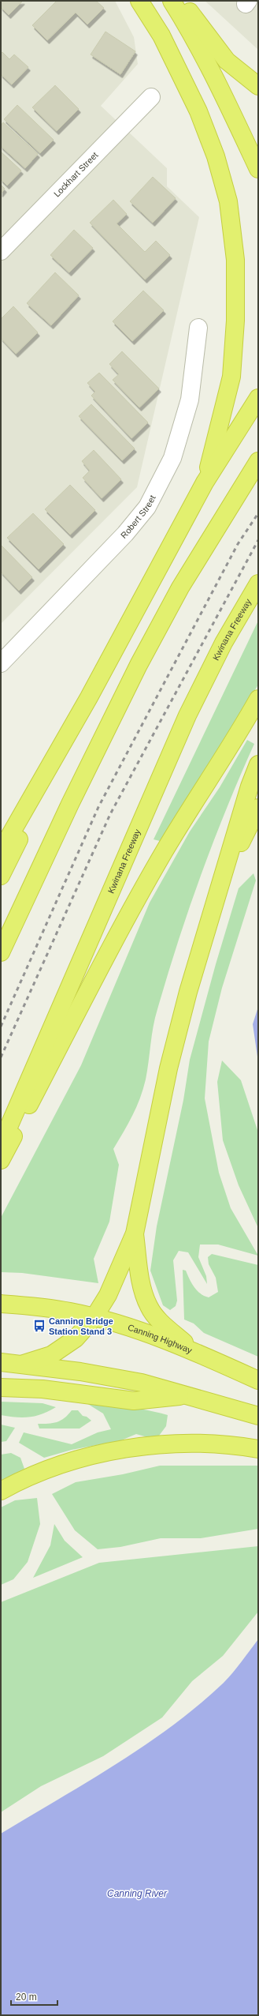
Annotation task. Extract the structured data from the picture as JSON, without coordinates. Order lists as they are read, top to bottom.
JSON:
{
  "streets": {
    "highway": ["Kwinana Freeway", "Canning Highway"],
    "street": ["Lockhart Street", "Robert Street"]
  },
  "water": ["Canning River"],
  "places": {
    "bus stop": ["Canning Bridge Station Stand 3"]
  },
  "scale_bar": "20 m"
}
